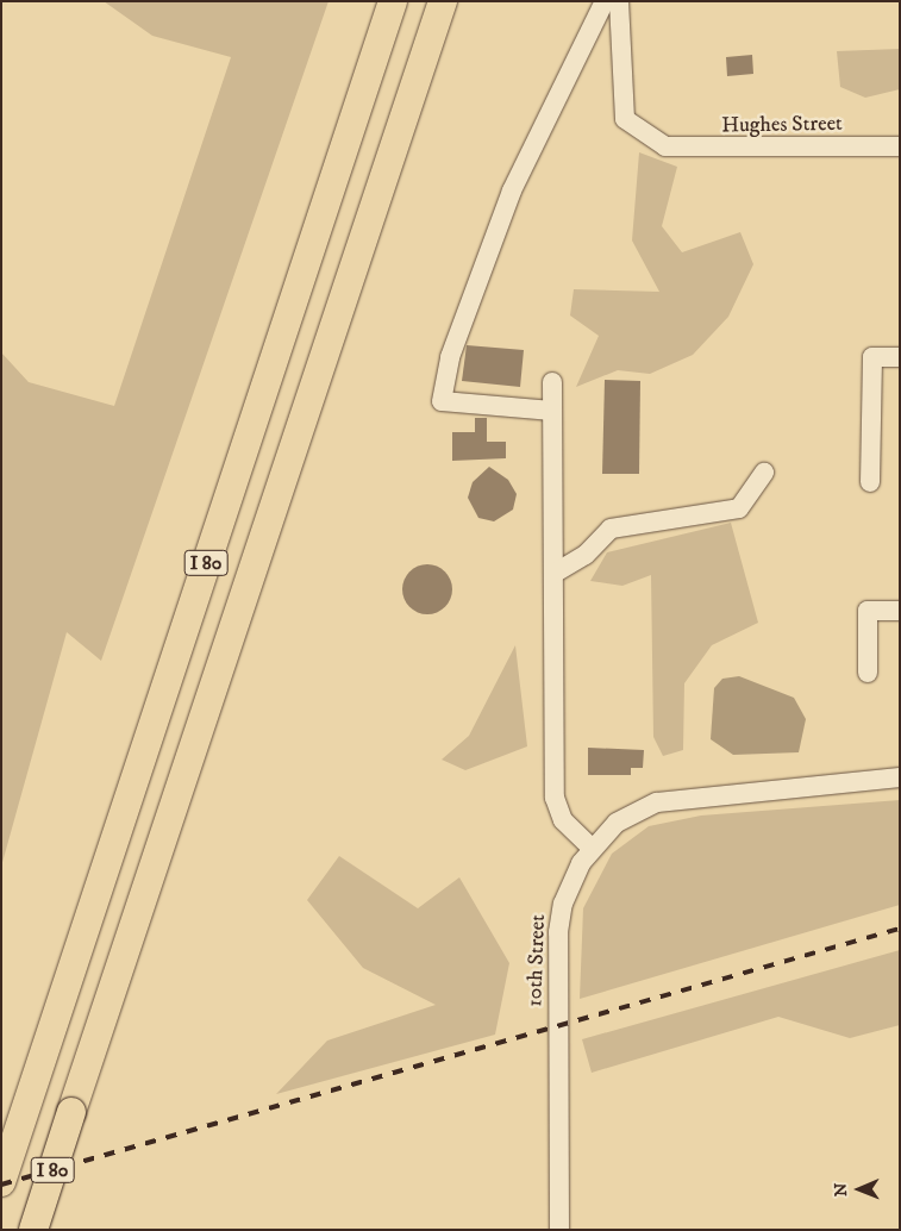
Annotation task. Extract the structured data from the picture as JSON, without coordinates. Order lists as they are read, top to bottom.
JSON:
{
  "streets": {
    "highway": ["I 80"],
    "street": ["Hughes Street", "10th Street"]
  },
  "north": "left"
}
